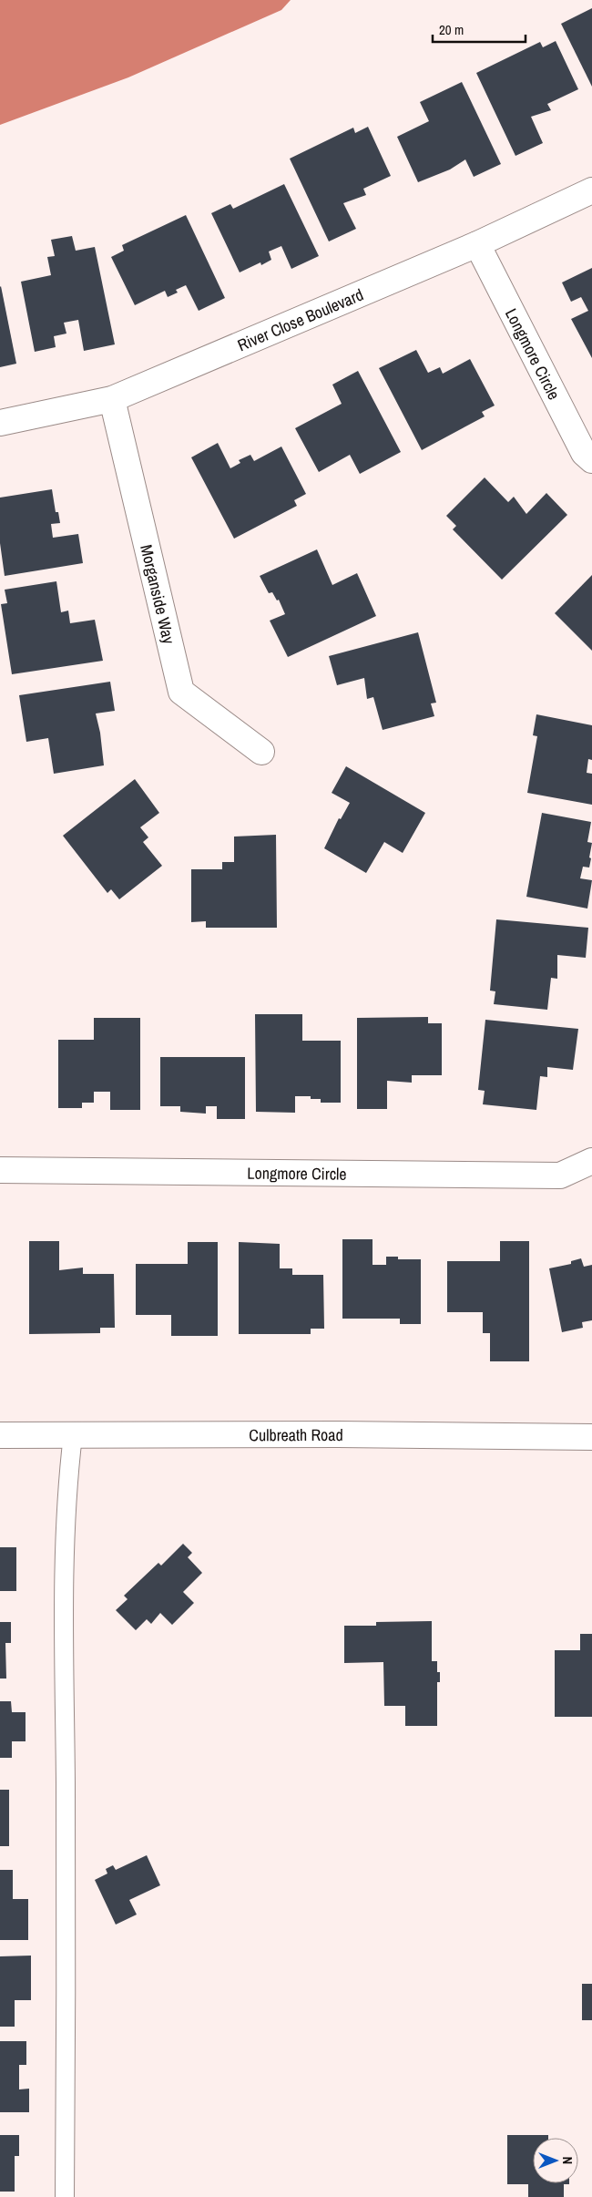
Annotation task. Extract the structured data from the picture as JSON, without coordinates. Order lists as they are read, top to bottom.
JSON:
{
  "streets": {
    "street": [
      "River Close Boulevard",
      "Longmore Circle",
      "Morganside Way",
      "Culbreath Road"
    ]
  },
  "crossings": [
    ["River Close Boulevard", "Longmore Circle"],
    ["River Close Boulevard", "Morganside Way"]
  ],
  "scale_bar": "20 m",
  "north": "right"
}
